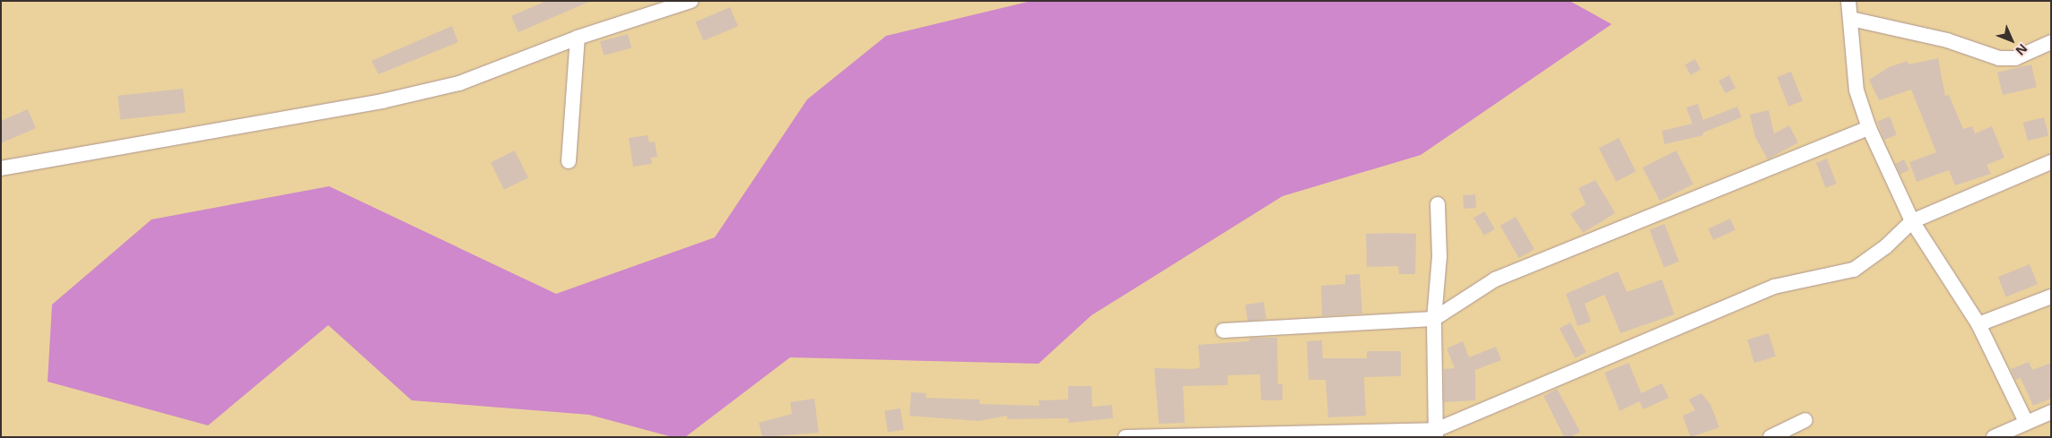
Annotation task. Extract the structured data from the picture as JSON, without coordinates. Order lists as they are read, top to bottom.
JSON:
{
  "north": "bottom right"
}
